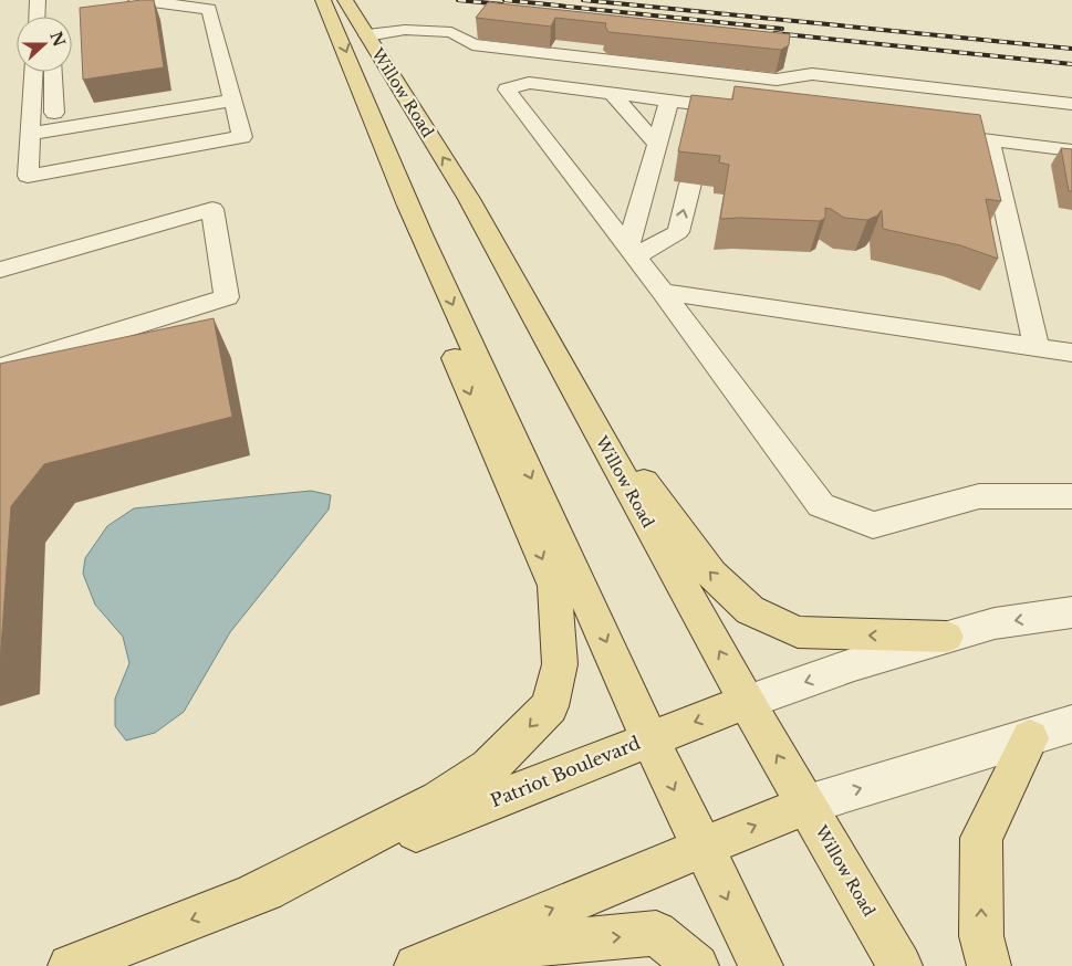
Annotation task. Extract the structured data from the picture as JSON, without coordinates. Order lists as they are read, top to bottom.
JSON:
{
  "streets": {
    "main road": ["Willow Road", "Patriot Boulevard"]
  },
  "crossings": [
    ["Willow Road", "Patriot Boulevard"]
  ],
  "one_way": ["Patriot Boulevard"],
  "north": "right"
}
